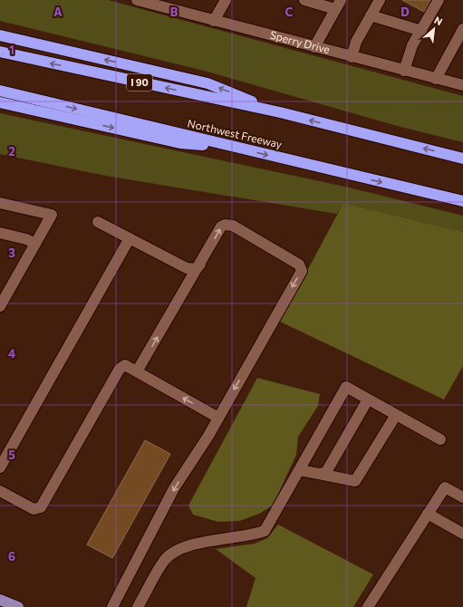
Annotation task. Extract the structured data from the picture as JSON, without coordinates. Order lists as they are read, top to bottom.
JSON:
{
  "streets": {
    "highway": ["I 90", "Northwest Freeway"],
    "street": ["Sperry Drive"]
  },
  "north": "top right",
  "grid": {
    "columns": [
      "A",
      "B",
      "C",
      "D"
    ],
    "rows": [
      "1",
      "2",
      "3",
      "4",
      "5",
      "6"
    ]
  }
}
